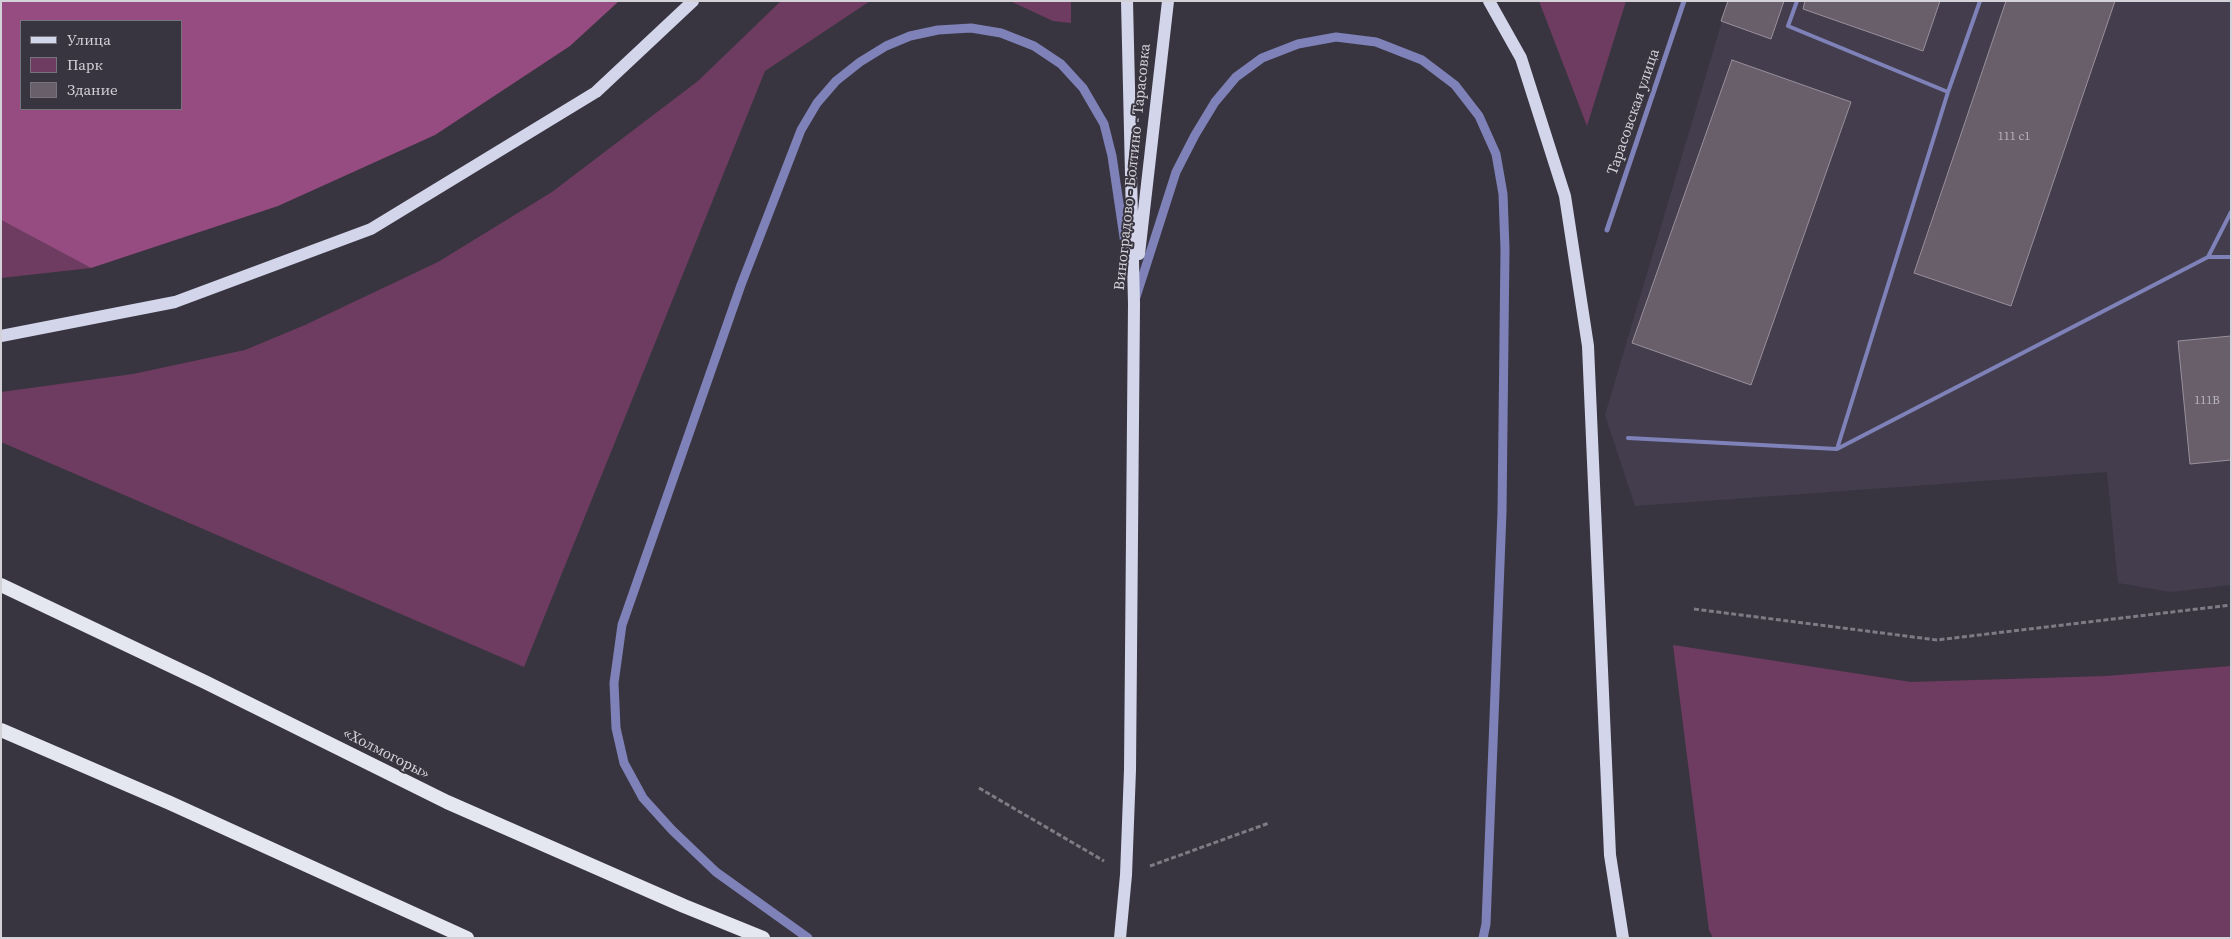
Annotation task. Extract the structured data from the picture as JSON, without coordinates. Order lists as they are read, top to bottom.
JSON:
{
  "streets": {
    "highway": ["«Холмогоры»"],
    "main road": ["Виноградово - Болтино - Тарасовка"],
    "street": ["Тарасовская улица"]
  },
  "house_numbers": ["111 с1", "111В"],
  "legend": ["Улица", "Парк", "Здание"]
}
